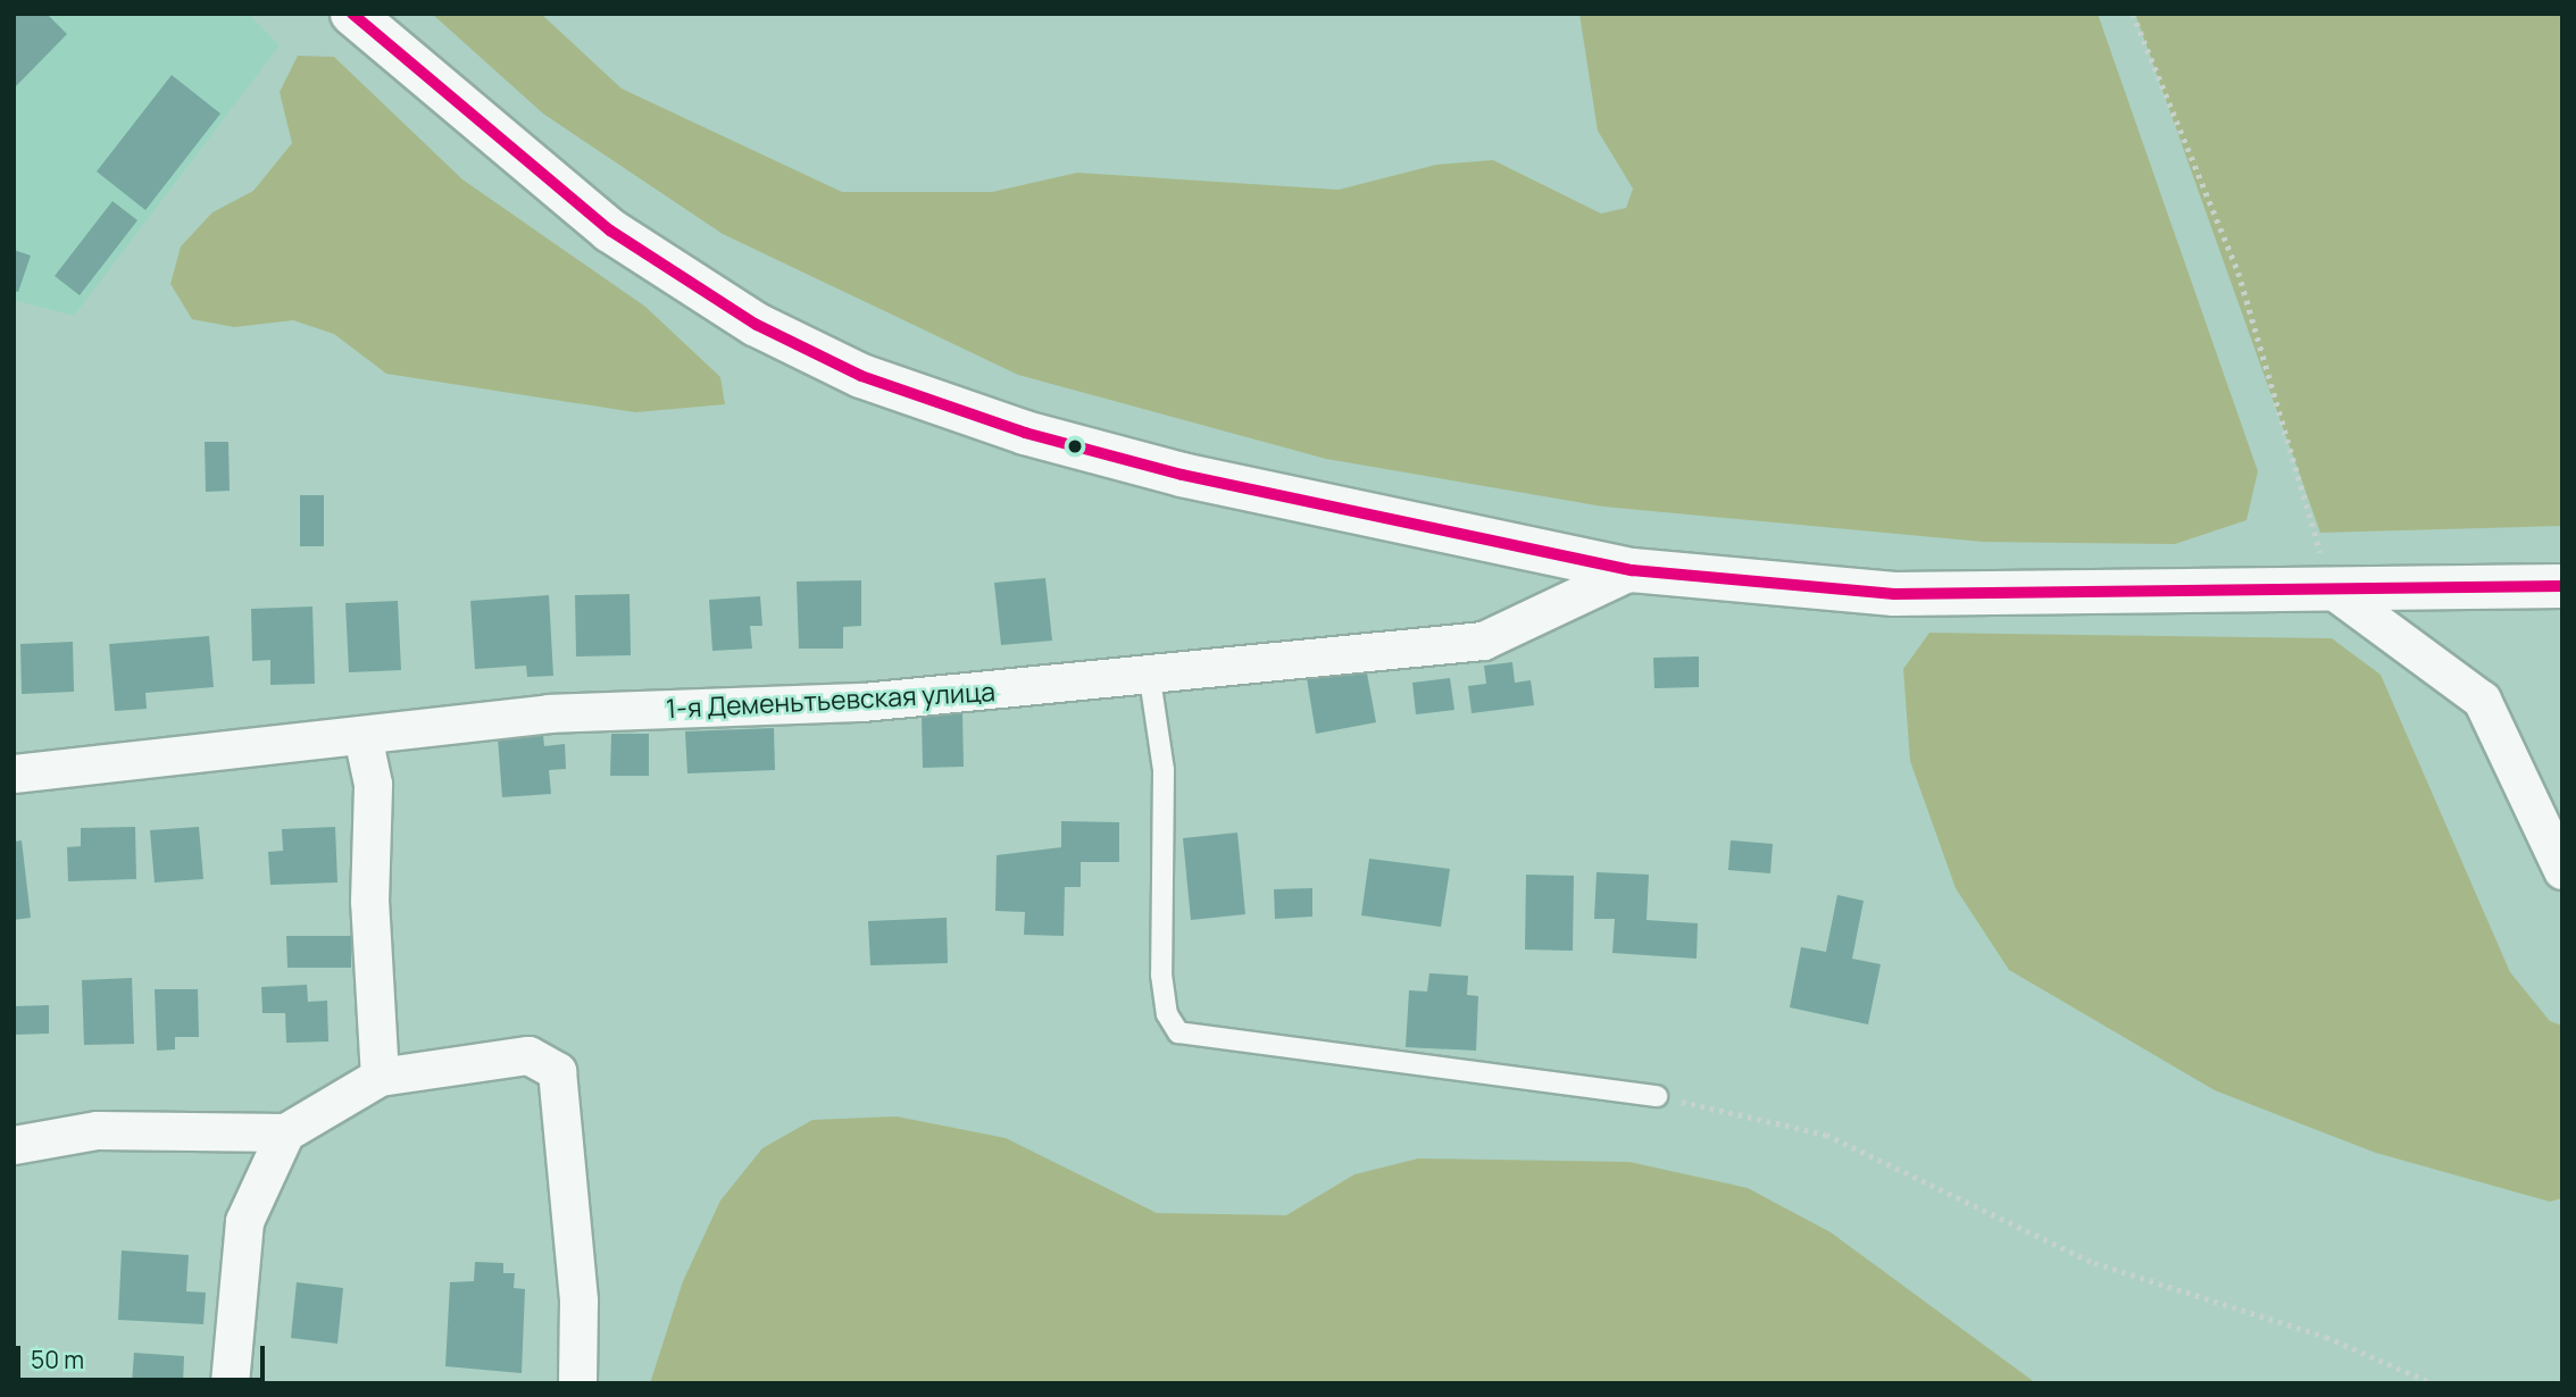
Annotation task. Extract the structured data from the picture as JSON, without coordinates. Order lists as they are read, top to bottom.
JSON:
{
  "streets": {
    "street": ["1-я Деменьтьевская улица"]
  },
  "scale_bar": "50 m"
}
